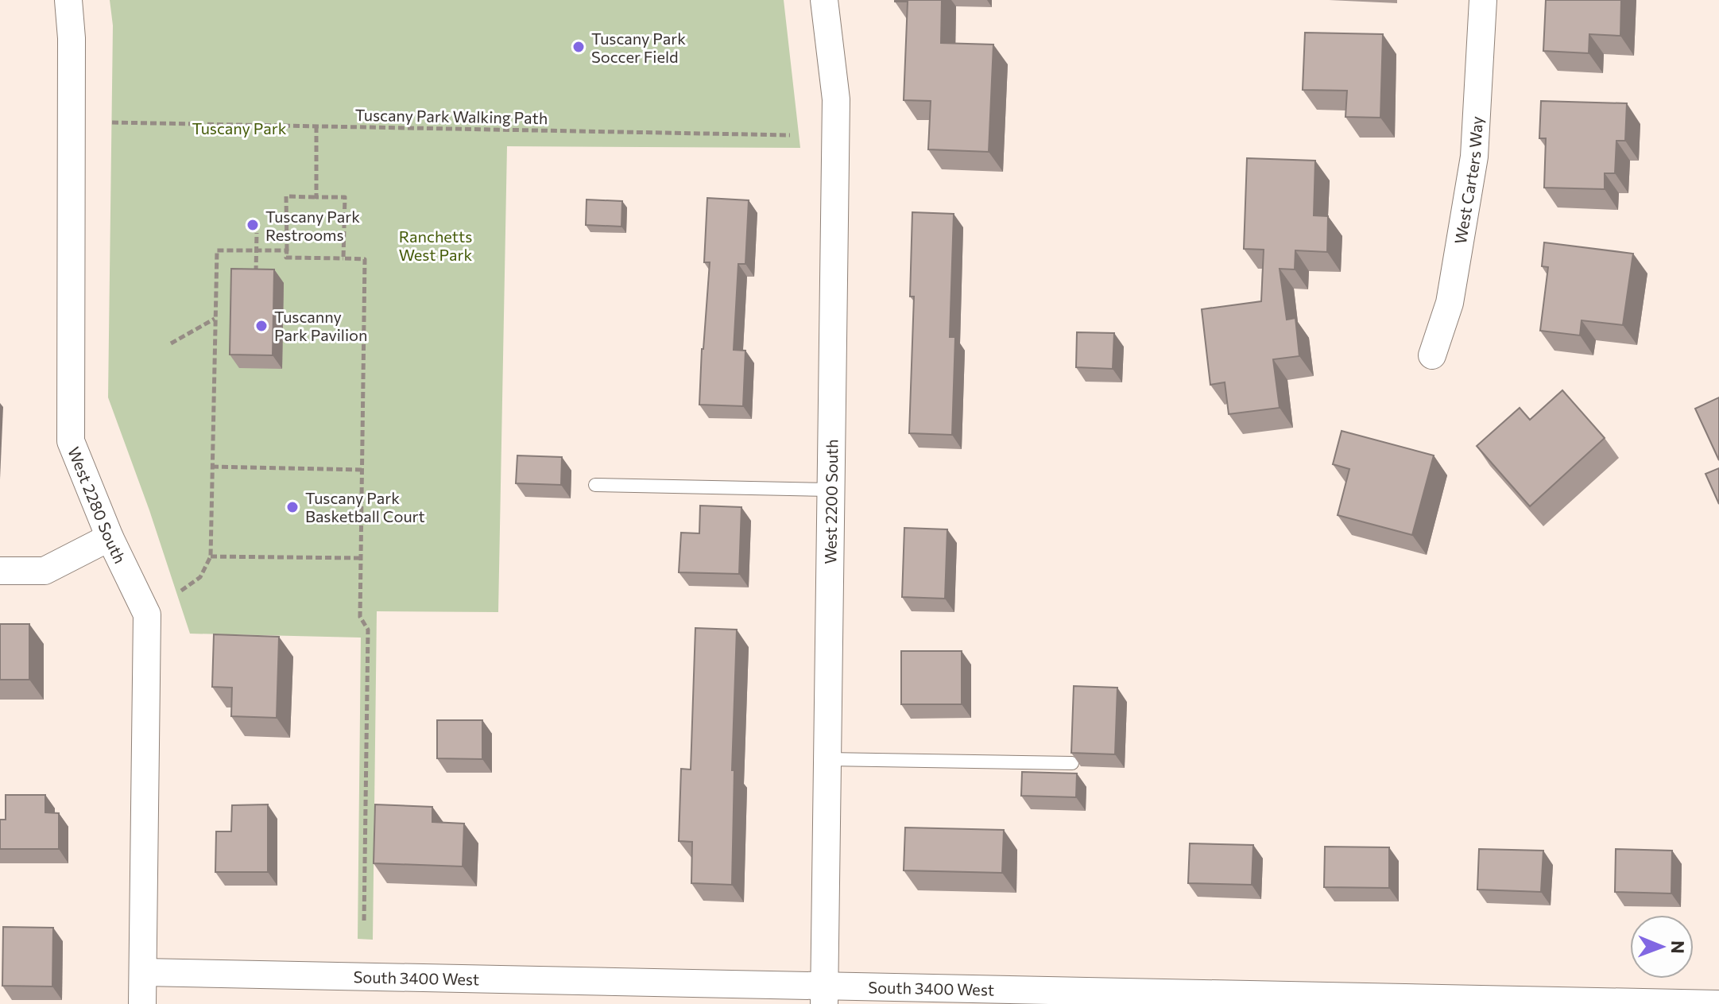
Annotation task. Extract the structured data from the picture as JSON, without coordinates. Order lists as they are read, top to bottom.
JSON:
{
  "streets": {
    "street": [
      "West Carters Way",
      "West 2200 South",
      "West 2280 South",
      "South 3400 West"
    ],
    "path": ["Tuscany Park Walking Path"]
  },
  "crossings": [
    ["West 2200 South", "South 3400 West"],
    ["West 2280 South", "South 3400 West"]
  ],
  "parks": ["Tuscany Park", "Ranchetts West Park"],
  "places": [
    "Tuscany Park Soccer Field",
    "Tuscany Park Restrooms",
    "Tuscanny Park Pavilion",
    "Tuscany Park Basketball Court"
  ],
  "north": "right"
}
